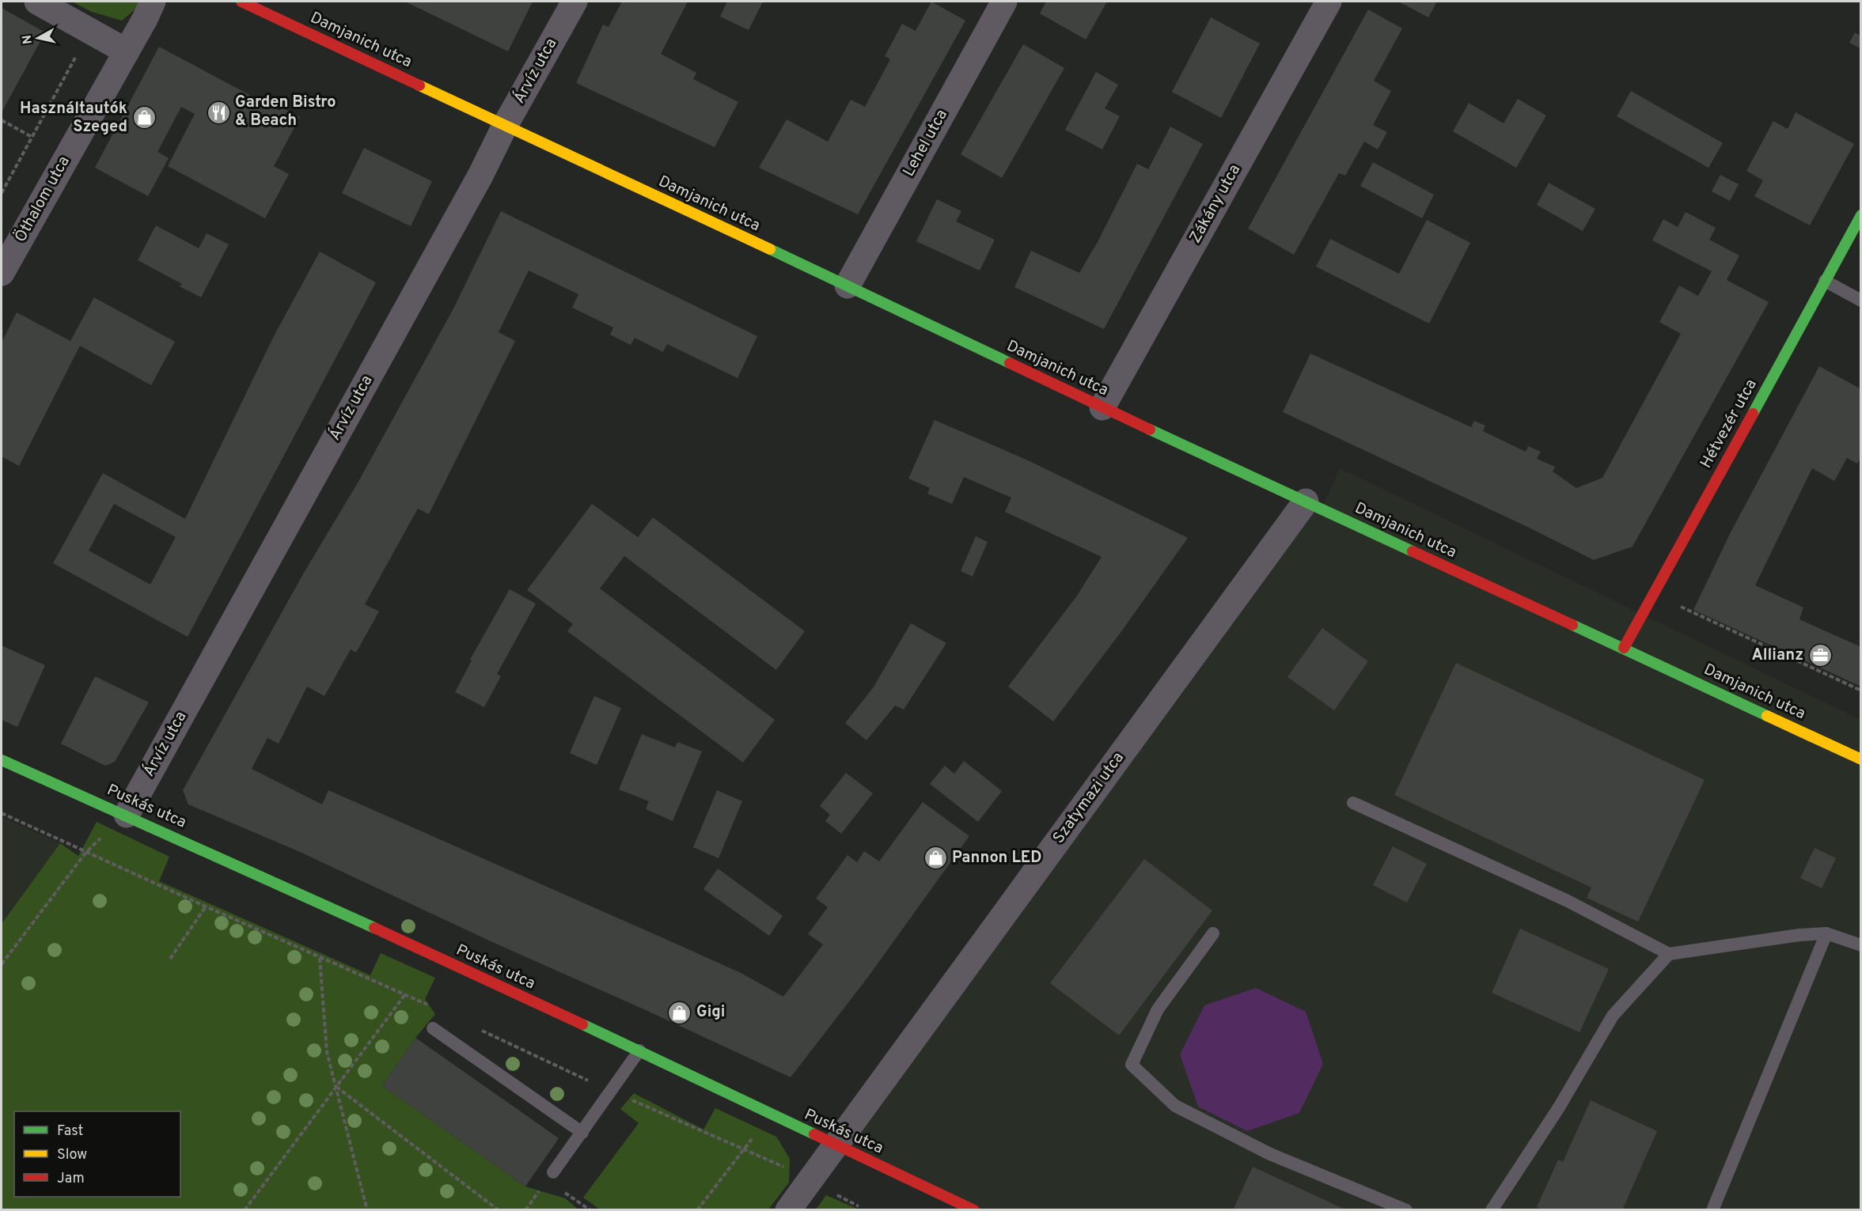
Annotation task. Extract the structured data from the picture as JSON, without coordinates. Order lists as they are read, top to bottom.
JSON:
{
  "streets": {
    "street": [
      "Damjanich utca",
      "Árvíz utca",
      "Lehel utca",
      "Öthalom utca",
      "Zákány utca",
      "Hétvezér utca",
      "Szatymazi utca",
      "Puskás utca"
    ]
  },
  "crossings": [
    ["Damjanich utca", "Árvíz utca"],
    ["Damjanich utca", "Lehel utca"],
    ["Damjanich utca", "Zákány utca"],
    ["Damjanich utca", "Hétvezér utca"],
    ["Damjanich utca", "Szatymazi utca"],
    ["Árvíz utca", "Puskás utca"],
    ["Szatymazi utca", "Puskás utca"]
  ],
  "places": {
    "restaurant": ["Garden Bistro & Beach"],
    "shop": ["Használtautók Szeged", "Pannon LED", "Gigi"],
    "office": ["Allianz"]
  },
  "legend": ["Fast", "Slow", "Jam"],
  "north": "left"
}
